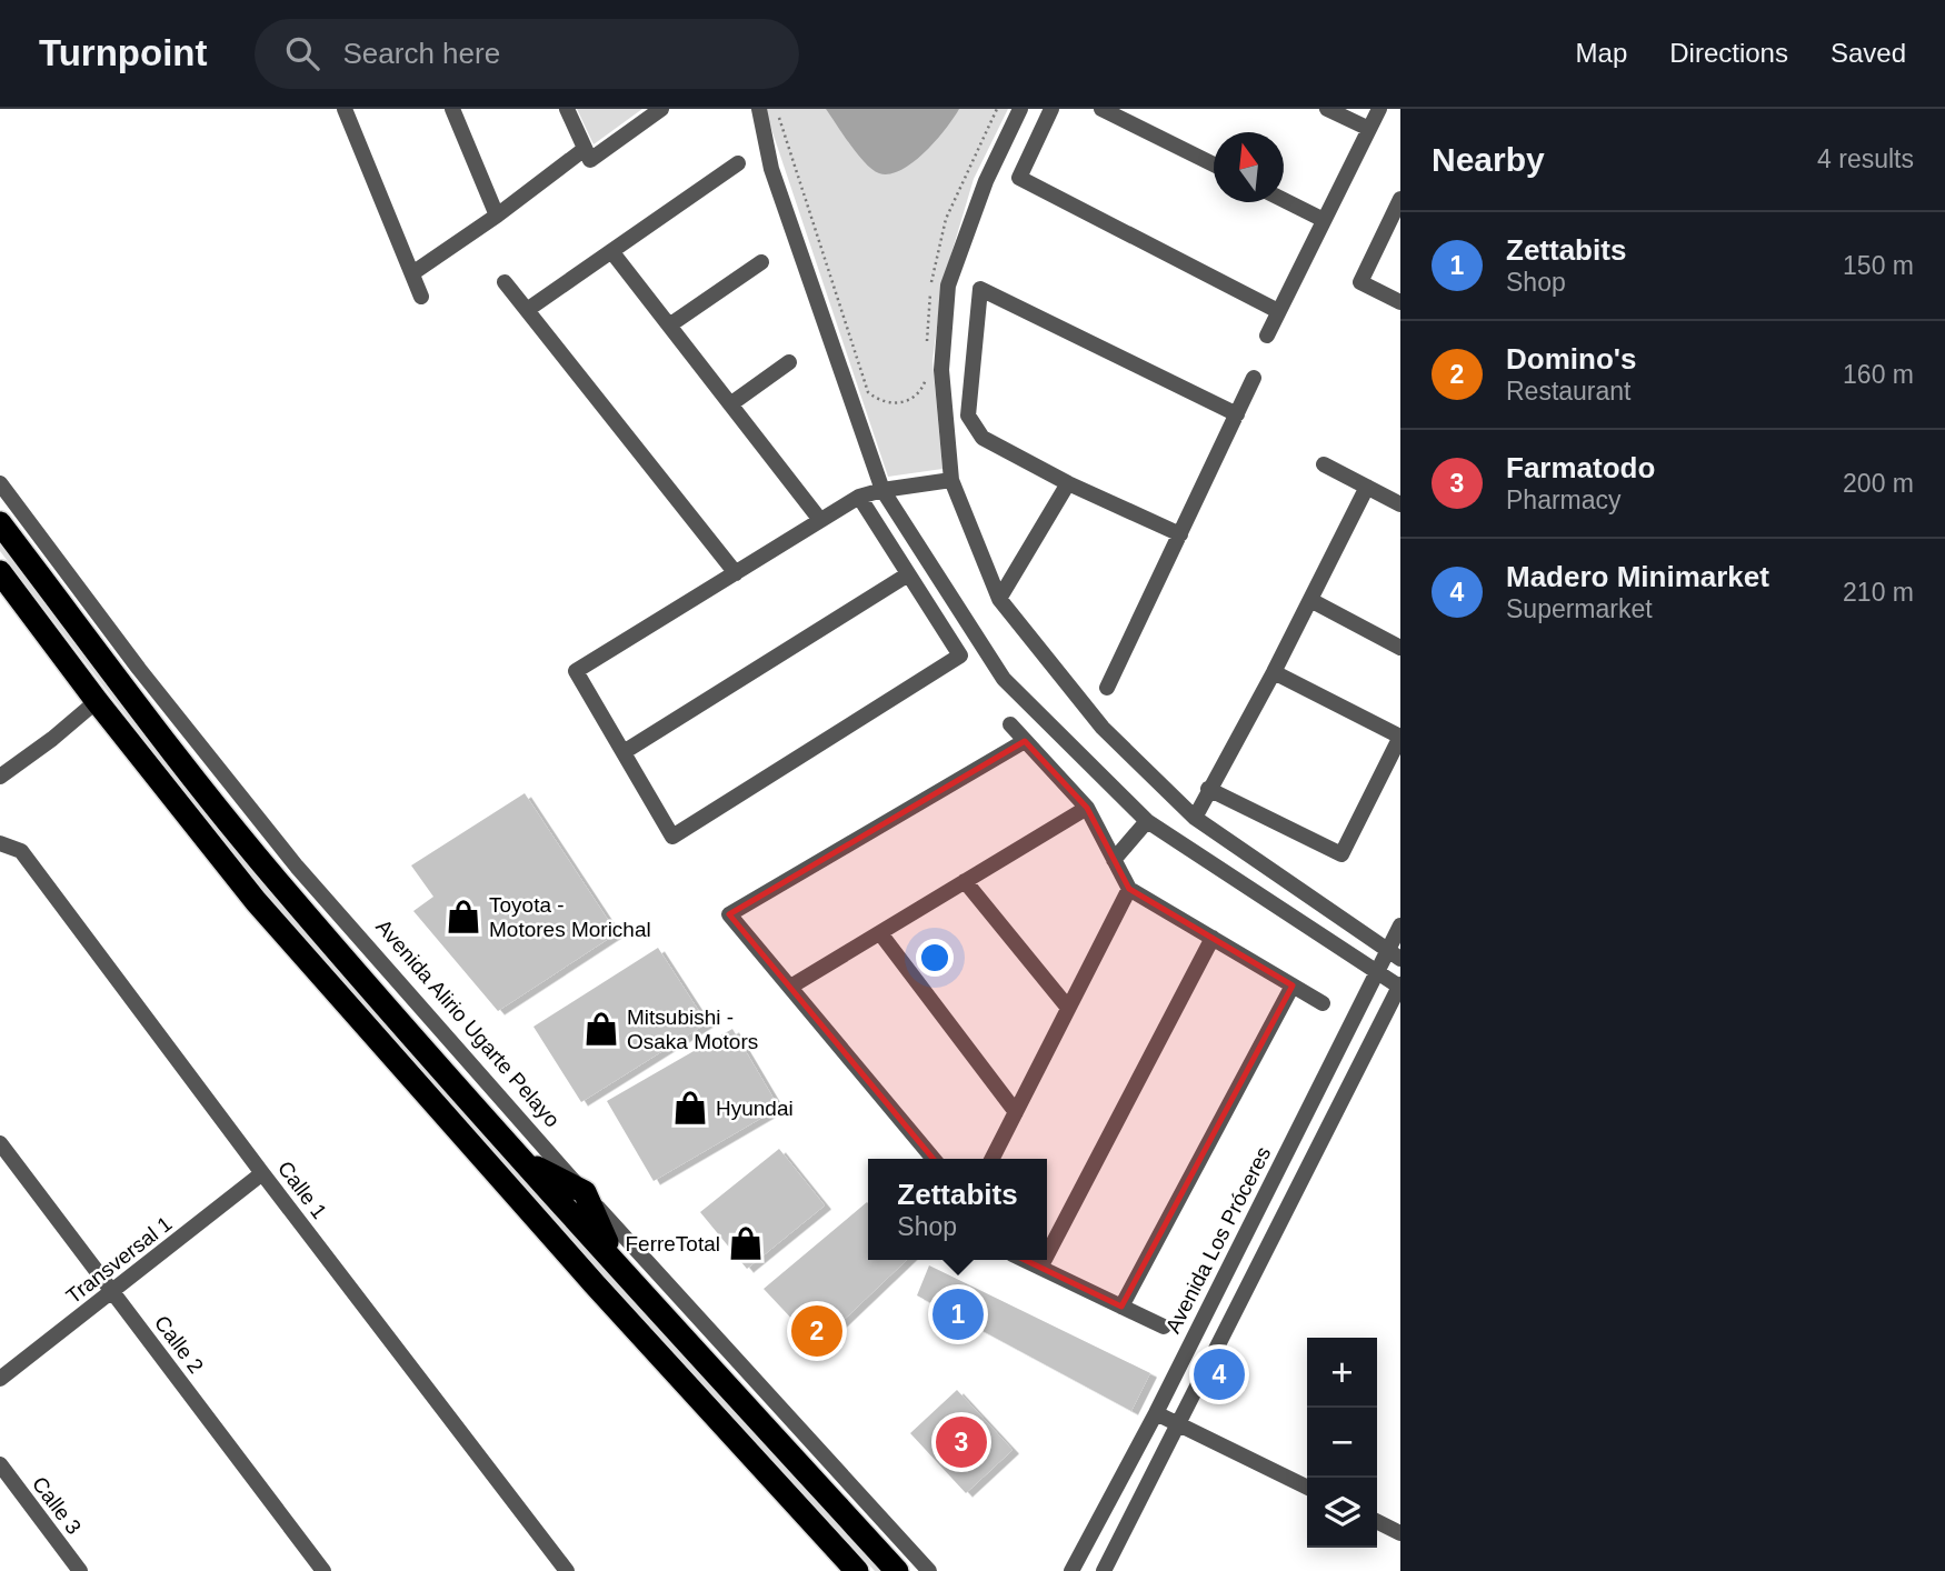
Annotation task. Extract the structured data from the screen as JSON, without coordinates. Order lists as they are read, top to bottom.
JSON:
{
  "streets": {
    "street": [
      "Avenida Alirio Ugarte Pelayo",
      "Calle 1",
      "Avenida Los Próceres",
      "Transversal 1",
      "Calle 2",
      "Calle 3"
    ]
  },
  "crossings": [
    ["Calle 1", "Transversal 1"],
    ["Transversal 1", "Calle 2"]
  ],
  "places": {
    "shop": [
      "Toyota - Motores Morichal",
      "Mitsubishi - Osaka Motors",
      "Hyundai",
      "FerreTotal"
    ]
  },
  "north": "top",
  "page": {
    "header": "Turnpoint",
    "search": "Search here",
    "nav": ["Map", "Directions", "Saved"],
    "heading": ["Nearby", "4 results"],
    "list": [
      {
        "mark": "1",
        "name": "Zettabits",
        "note": "Shop",
        "value": "150 m"
      },
      {
        "mark": "2",
        "name": "Domino's",
        "note": "Restaurant",
        "value": "160 m"
      },
      {
        "mark": "3",
        "name": "Farmatodo",
        "note": "Pharmacy",
        "value": "200 m"
      },
      {
        "mark": "4",
        "name": "Madero Minimarket",
        "note": "Supermarket",
        "value": "210 m"
      }
    ],
    "popup": ["Zettabits", "Shop"],
    "pins": [
      "1",
      "2",
      "4",
      "3"
    ],
    "map_buttons": ["+", "−"]
  }
}
